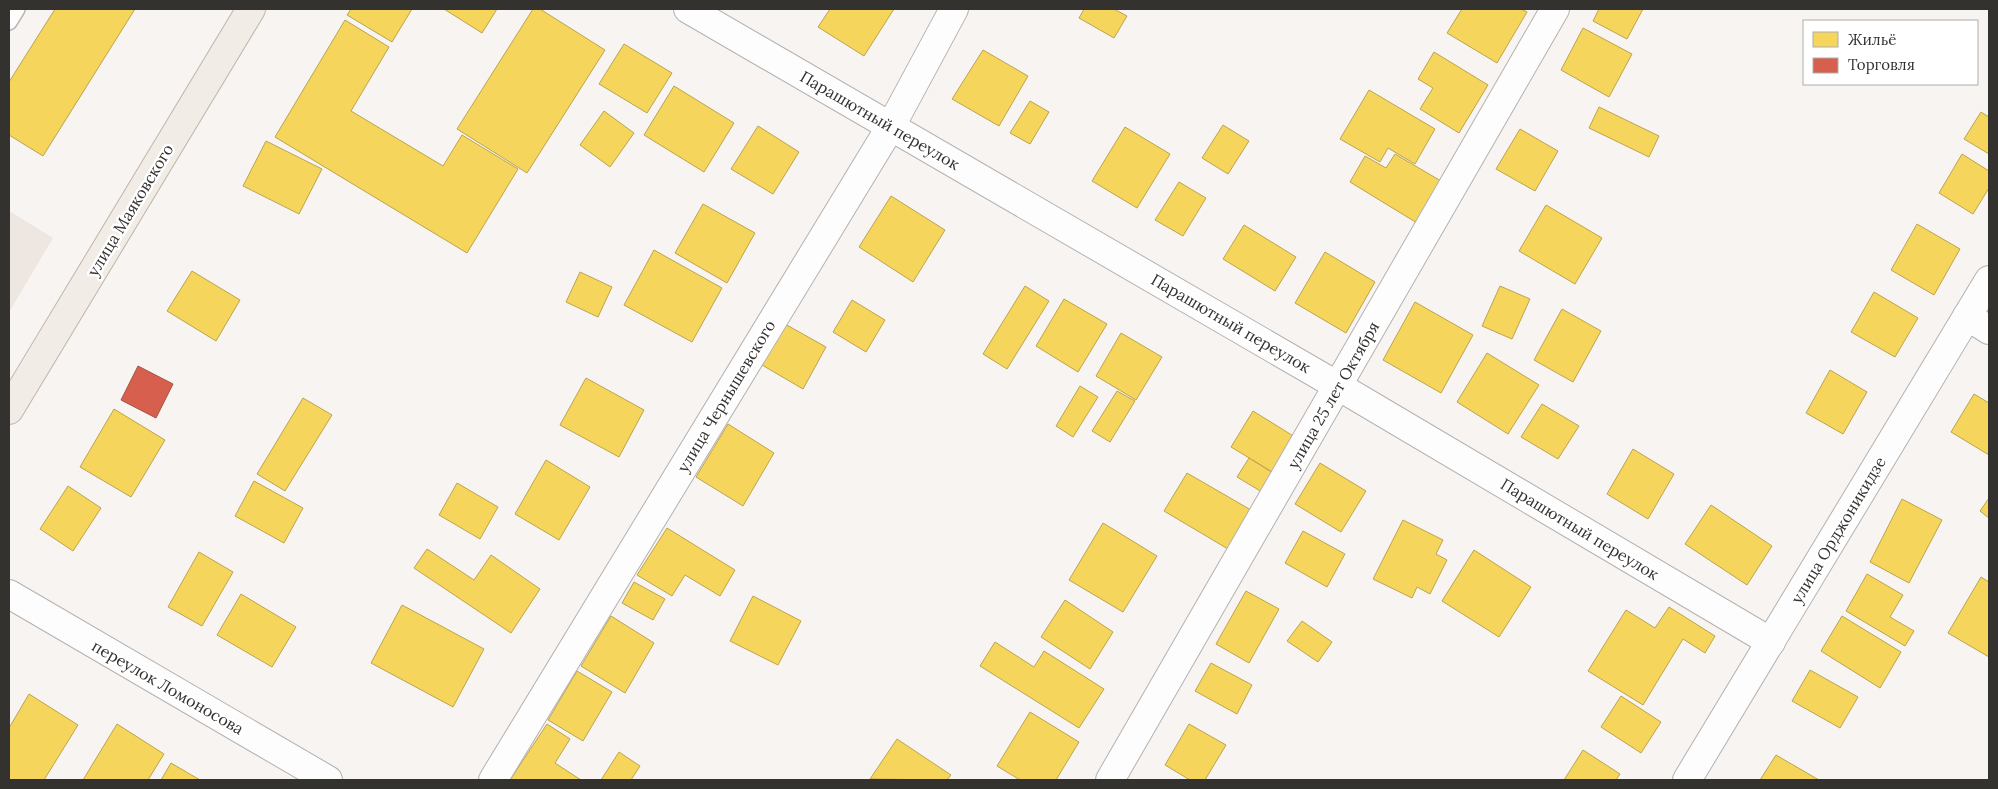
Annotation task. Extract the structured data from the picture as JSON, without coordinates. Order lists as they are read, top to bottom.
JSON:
{
  "streets": {
    "main road": ["улица Маяковского"],
    "street": [
      "Парашютный переулок",
      "улица 25 лет Октября",
      "улица Чернышевского",
      "улица Орджоникидзе",
      "переулок Ломоносова"
    ]
  },
  "crossings": [
    ["Парашютный переулок", "улица 25 лет Октября"],
    ["Парашютный переулок", "улица Чернышевского"],
    ["Парашютный переулок", "улица Орджоникидзе"]
  ],
  "legend": ["Жильё", "Торговля"]
}
